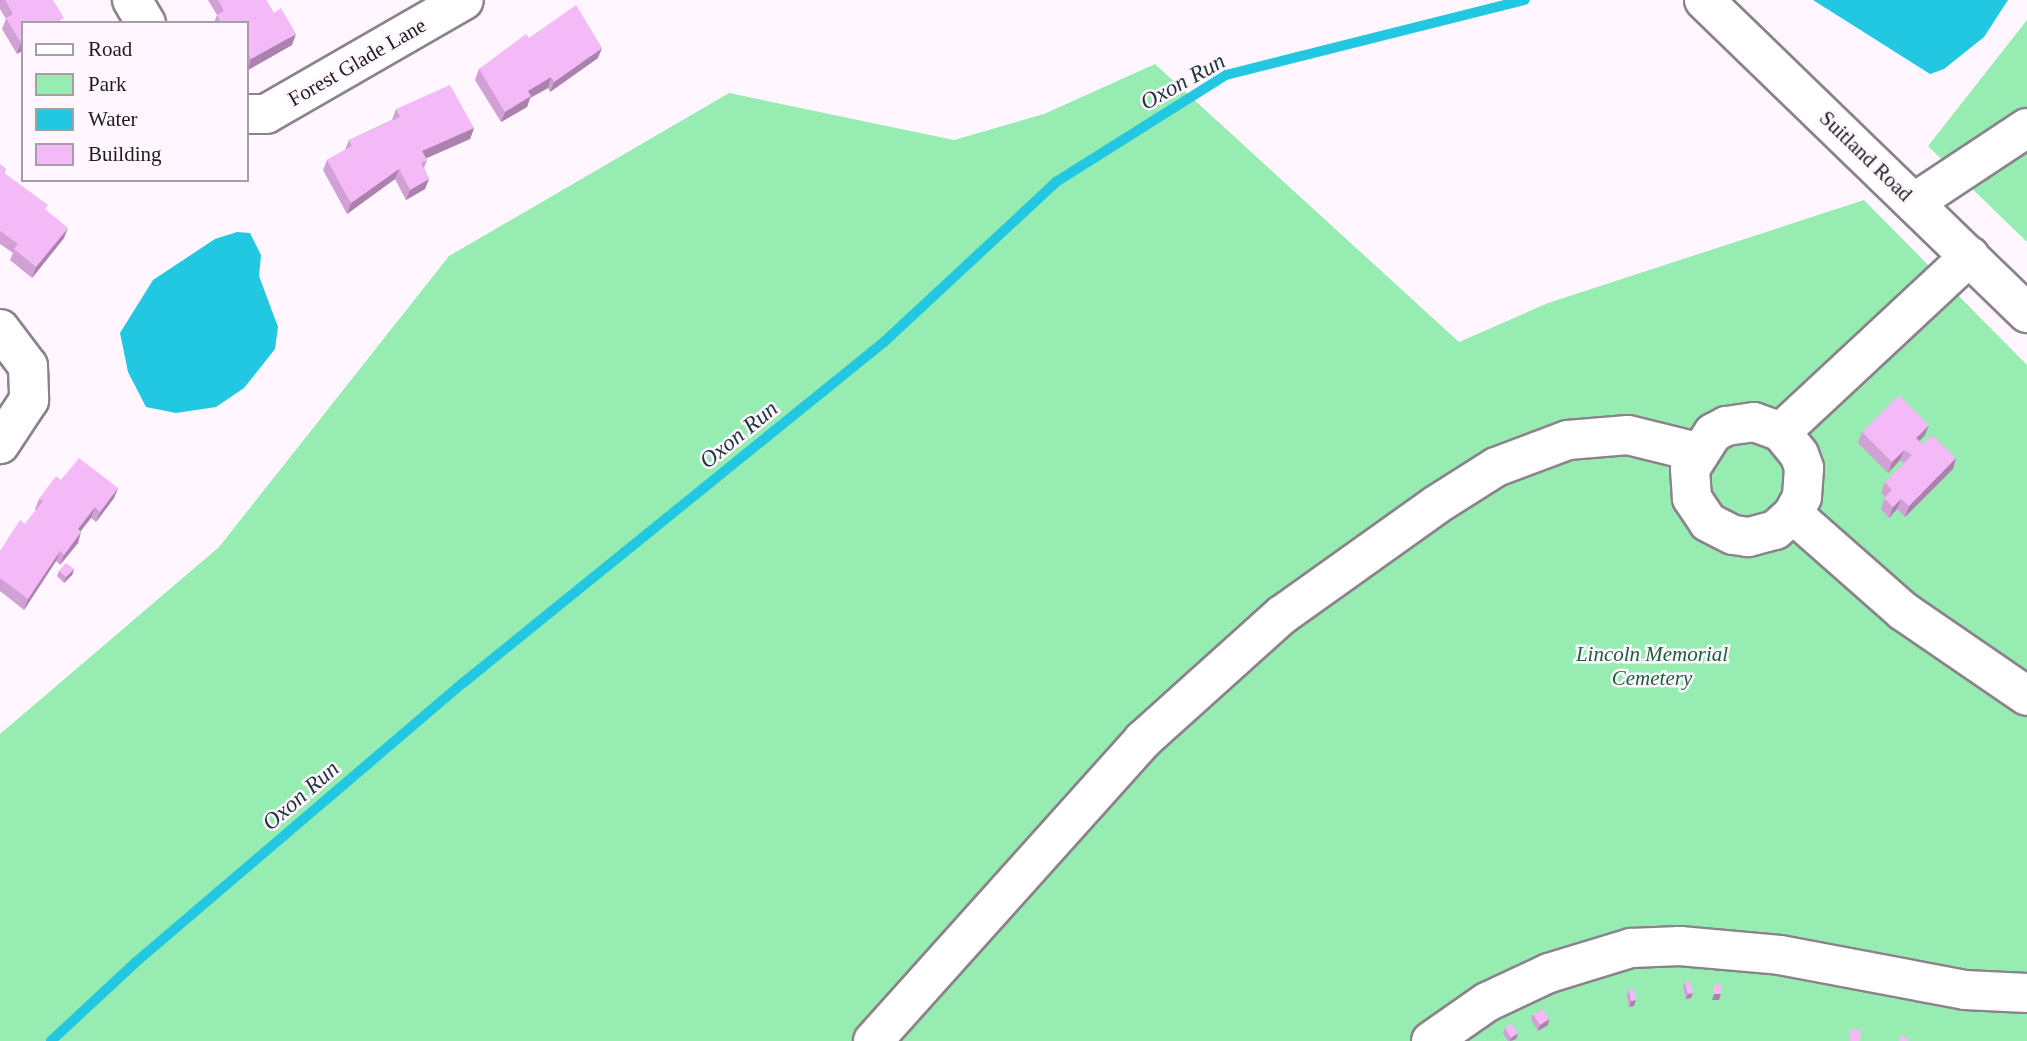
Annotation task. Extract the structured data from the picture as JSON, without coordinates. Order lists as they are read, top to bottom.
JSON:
{
  "streets": {
    "main road": ["Forest Glade Lane", "Suitland Road"]
  },
  "water": ["Oxon Run"],
  "parks": ["Lincoln Memorial Cemetery"],
  "legend": [
    "Road",
    "Park",
    "Water",
    "Building"
  ]
}
